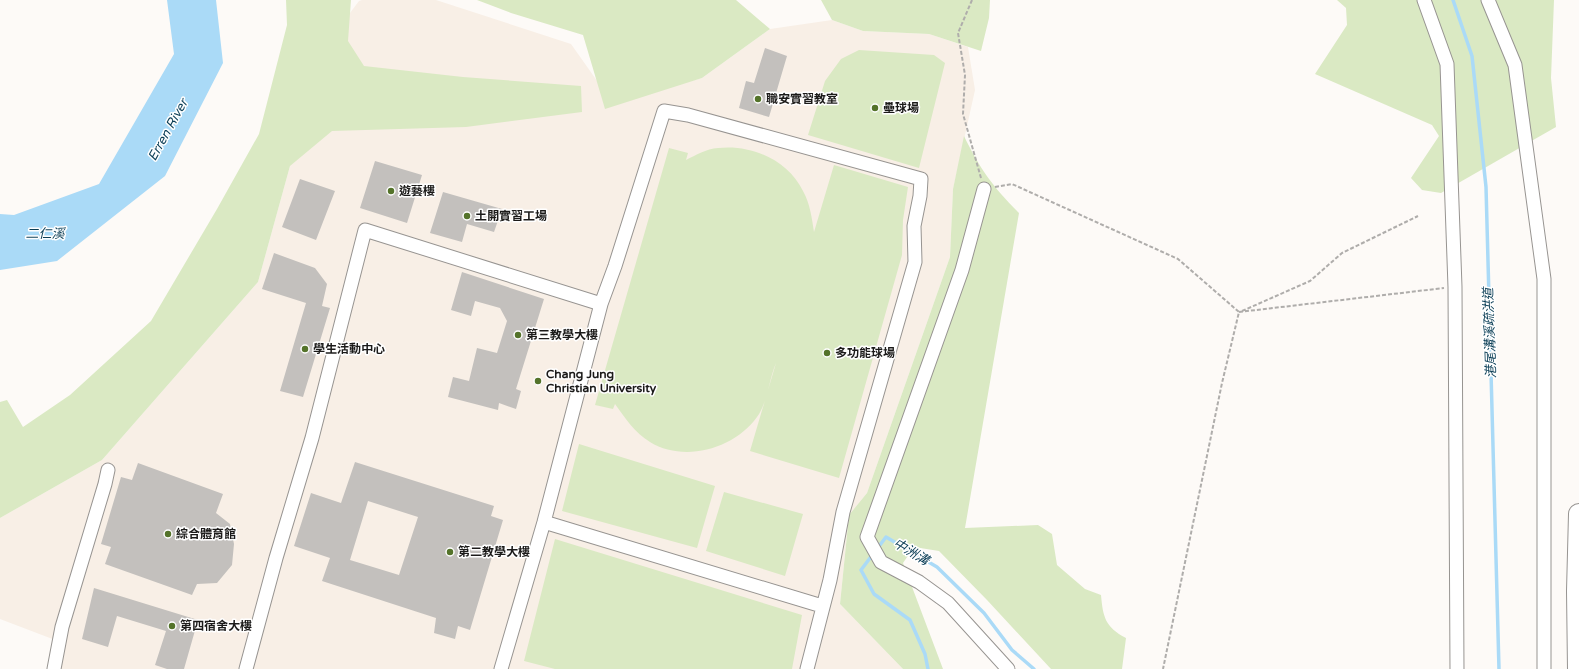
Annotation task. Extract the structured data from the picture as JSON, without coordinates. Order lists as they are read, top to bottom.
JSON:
{
  "water": [
    "Erren River",
    "二仁溪",
    "港尾溝溪疏洪道",
    "中洲溝"
  ],
  "places": [
    "職安實習教室",
    "壘球場",
    "遊藝樓",
    "土開實習工場",
    "第三教學大樓",
    "學生活動中心",
    "多功能球場",
    "Chang Jung Christian University",
    "綜合體育館",
    "第二教學大樓",
    "第四宿舍大樓"
  ]
}
